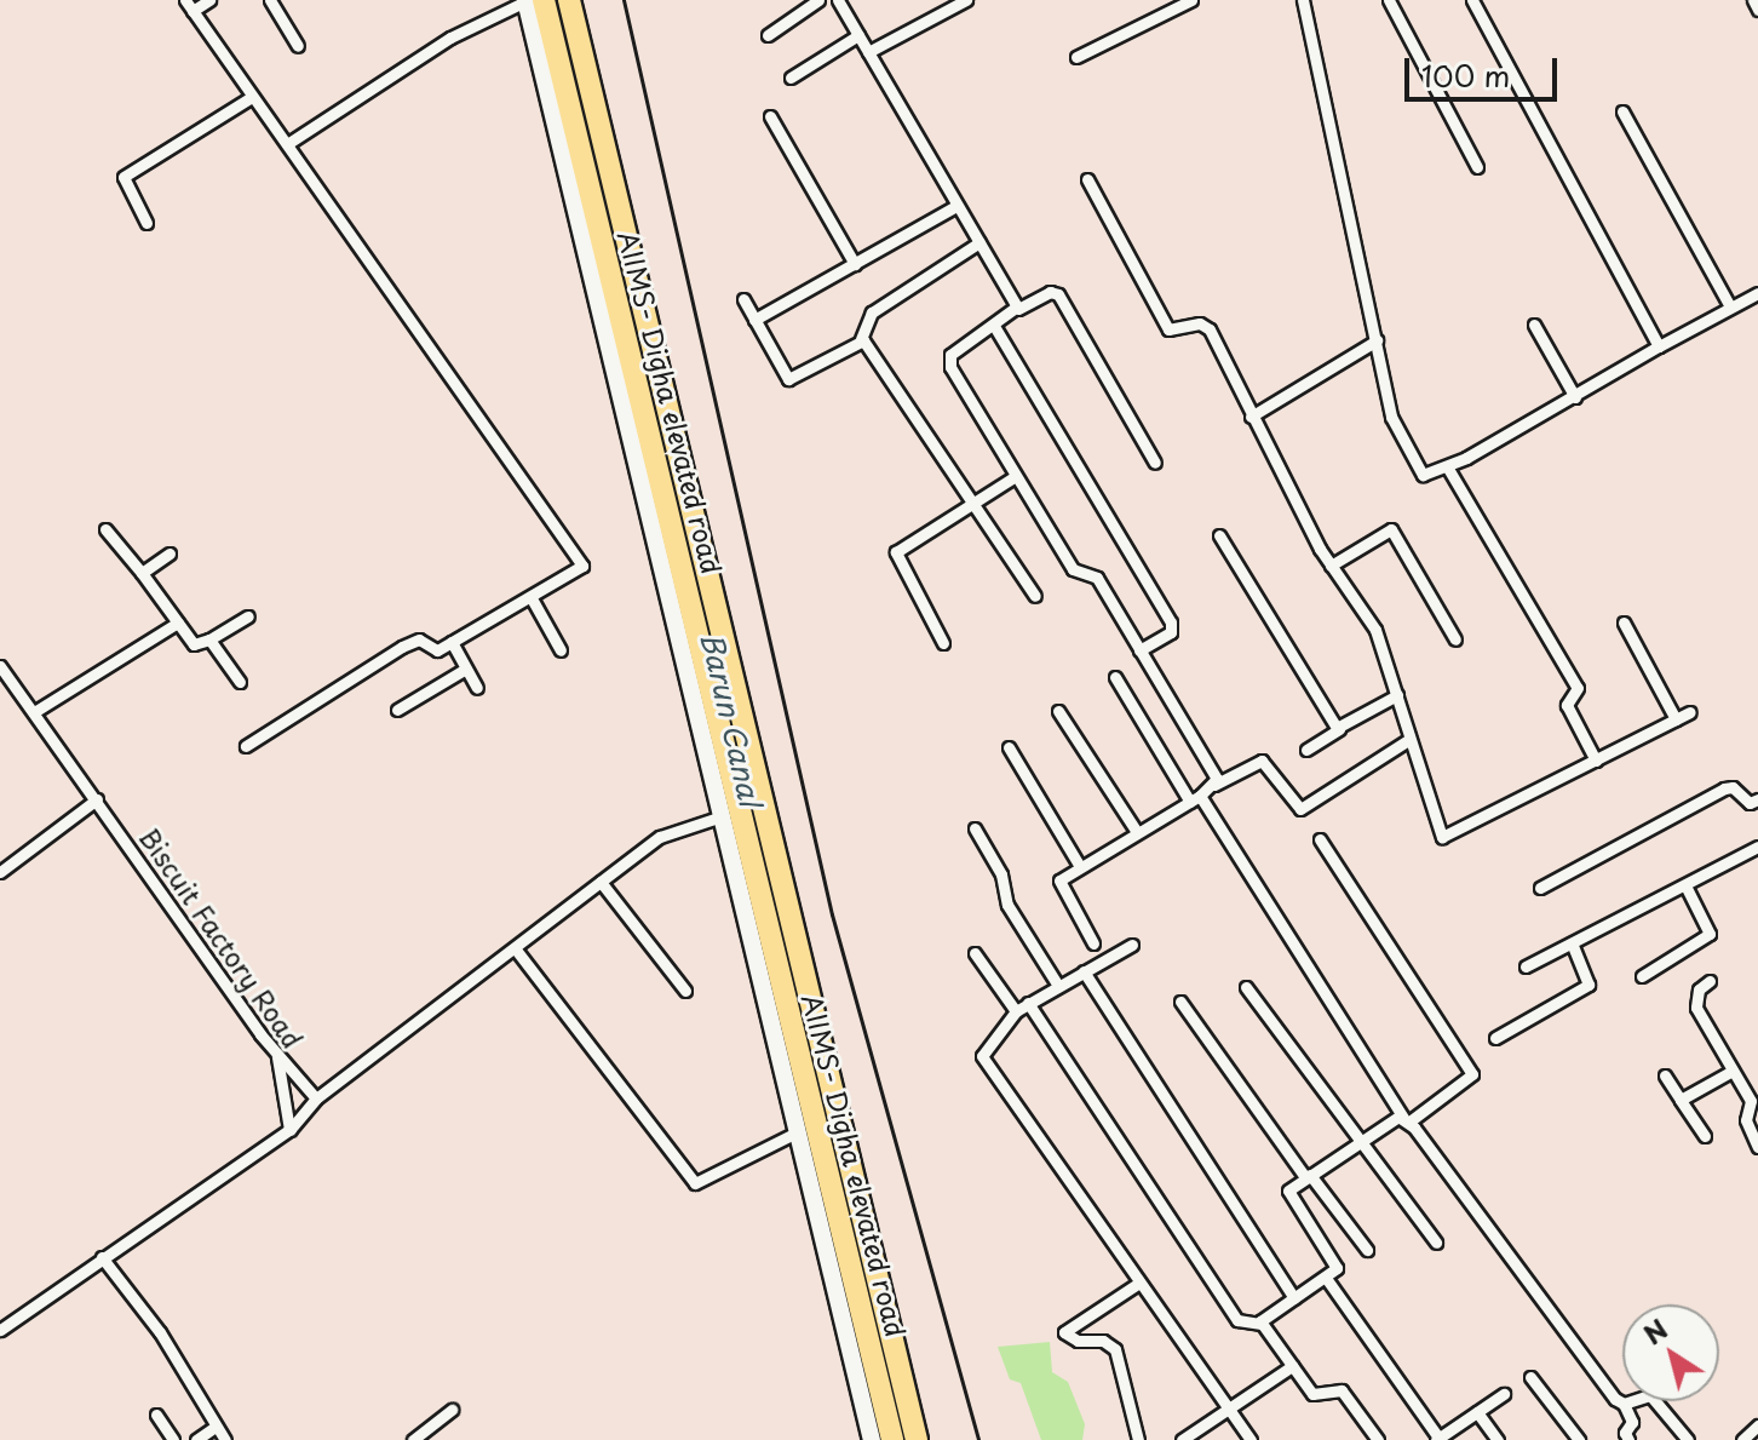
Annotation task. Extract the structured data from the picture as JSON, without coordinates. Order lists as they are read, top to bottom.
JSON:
{
  "streets": {
    "highway": ["AIIMS- Digha elevated road"],
    "street": ["Biscuit Factory Road"]
  },
  "water": ["Barun Canal"],
  "scale_bar": "100 m",
  "north": "top left"
}
